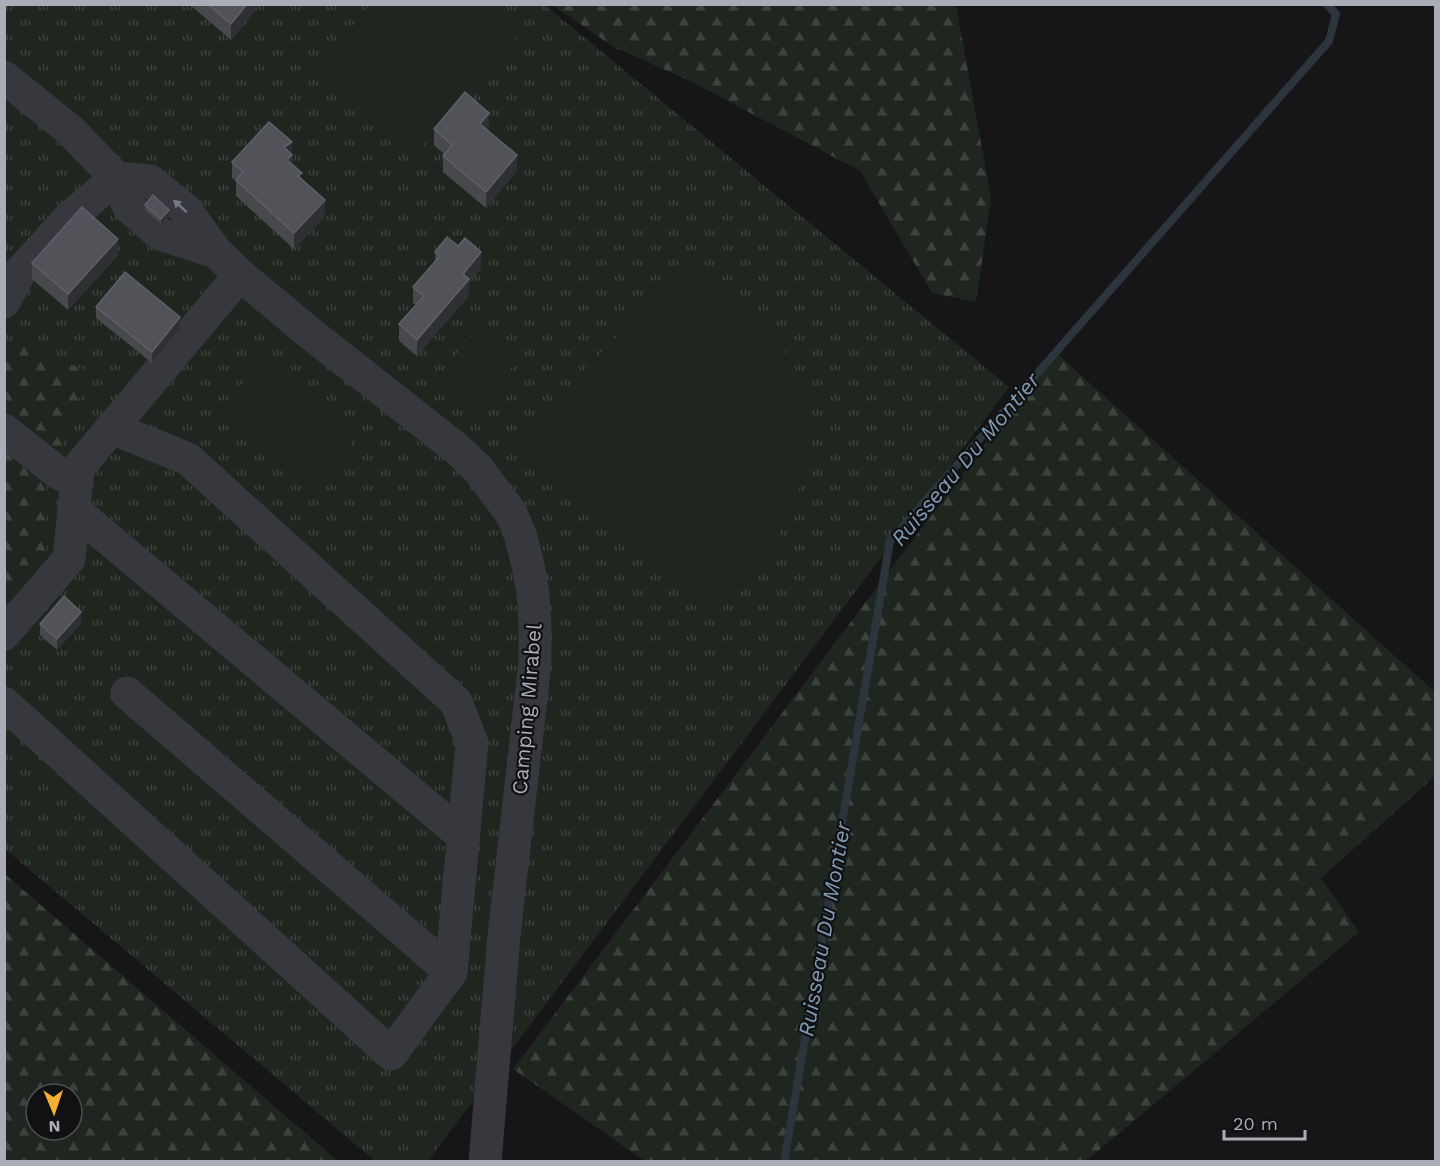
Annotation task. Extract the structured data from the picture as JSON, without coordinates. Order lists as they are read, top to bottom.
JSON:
{
  "streets": {
    "lane": ["Camping Mirabel"]
  },
  "water": ["Ruisseau Du Montier"],
  "scale_bar": "20 m",
  "north": "bottom"
}
